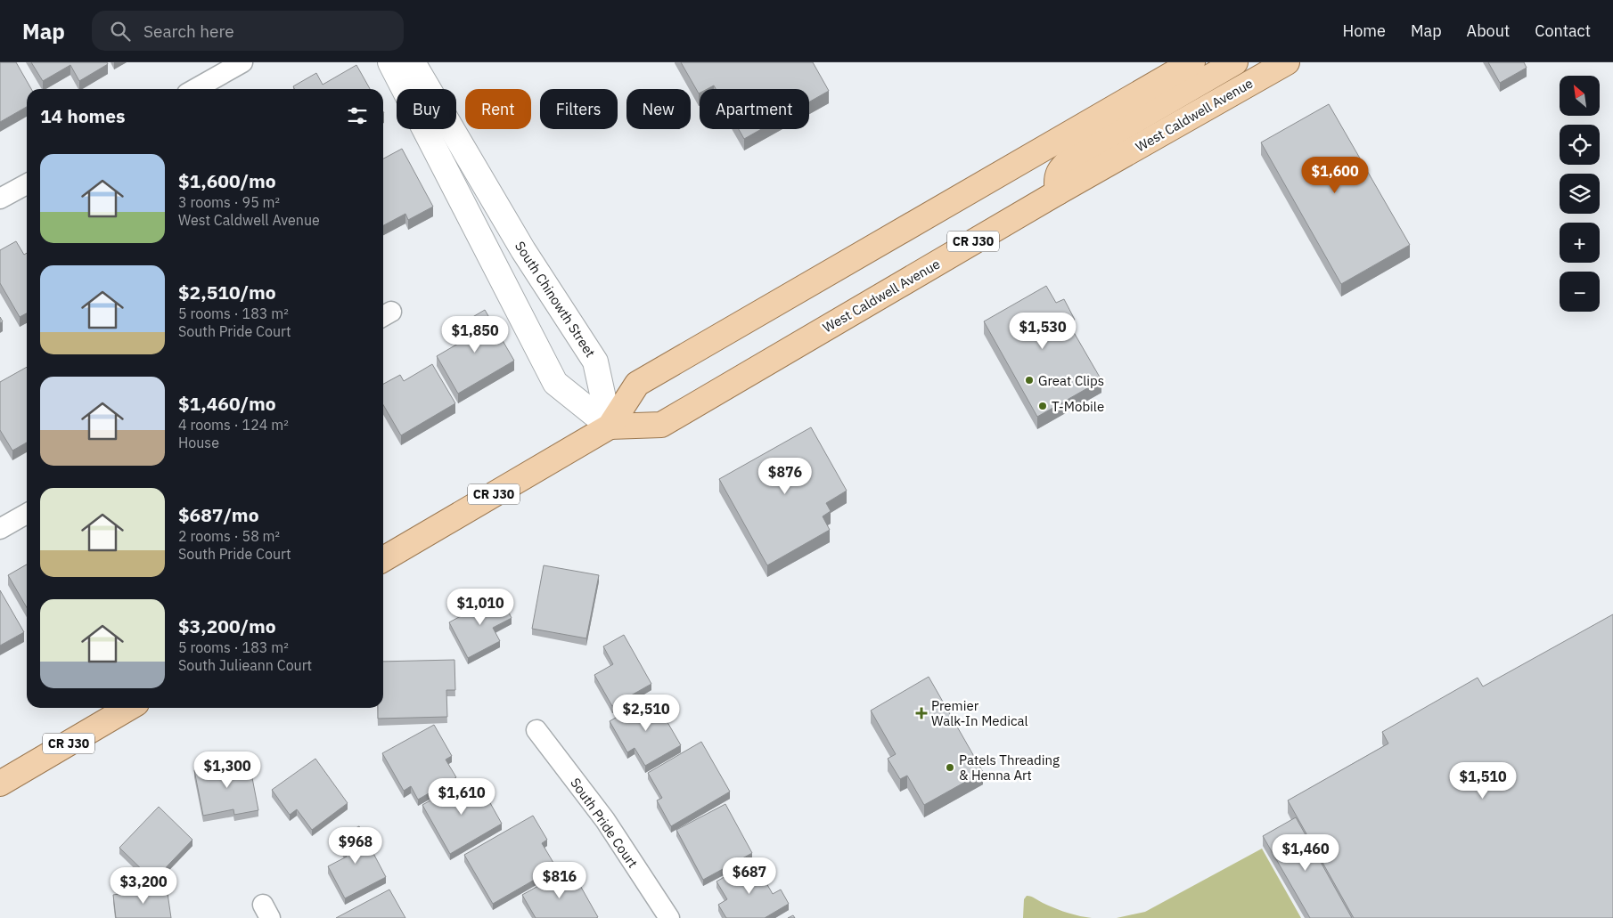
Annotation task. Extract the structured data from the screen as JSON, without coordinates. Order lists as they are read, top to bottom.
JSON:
{
  "streets": {
    "main road": ["West Caldwell Avenue", "CR J30"],
    "street": ["South Chinowth Street", "South Pride Court"]
  },
  "crossings": [
    ["West Caldwell Avenue", "South Chinowth Street"]
  ],
  "places": {
    "other": ["Great Clips", "T-Mobile", "Patels Threading & Henna Art"],
    "health": ["Premier Walk-In Medical"]
  },
  "north": "top left",
  "page": {
    "header": "Map",
    "search": "Search here",
    "nav": [
      "Home",
      "Map",
      "About",
      "Contact"
    ],
    "map_buttons": ["+", "−"],
    "chip": [
      "Buy",
      "Rent",
      "Filters",
      "New",
      "Apartment"
    ],
    "heading": "14 homes",
    "list": [
      {
        "name": "$1,600/mo",
        "note": "3 rooms · 95 m² · West Caldwell Avenue"
      },
      {
        "name": "$2,510/mo",
        "note": "5 rooms · 183 m² · South Pride Court"
      },
      {
        "name": "$1,460/mo",
        "note": "4 rooms · 124 m² · House"
      },
      {
        "name": "$687/mo",
        "note": "2 rooms · 58 m² · South Pride Court"
      },
      {
        "name": "$3,200/mo",
        "note": "5 rooms · 183 m² · South Julieann Court"
      }
    ],
    "price": [
      "$1,600",
      "$1,530",
      "$1,850",
      "$876",
      "$1,010",
      "$2,510",
      "$1,300",
      "$1,510",
      "$1,610",
      "$968",
      "$1,460",
      "$687",
      "$816",
      "$3,200"
    ]
  }
}
